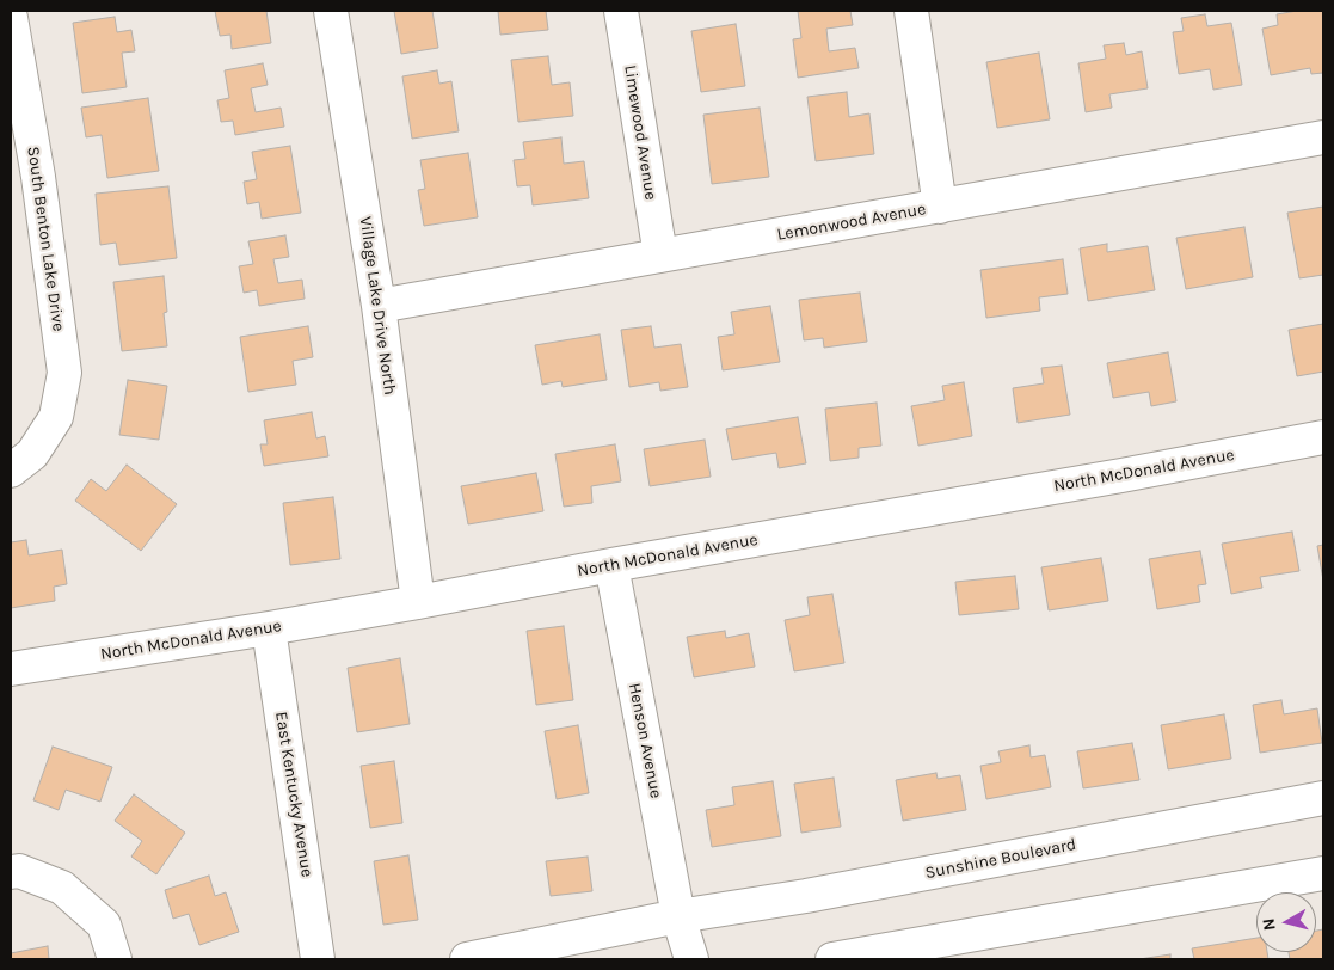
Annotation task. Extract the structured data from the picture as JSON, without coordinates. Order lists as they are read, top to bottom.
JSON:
{
  "streets": {
    "street": [
      "Limewood Avenue",
      "Lemonwood Avenue",
      "South Benton Lake Drive",
      "Village Lake Drive North",
      "North McDonald Avenue",
      "Henson Avenue",
      "East Kentucky Avenue",
      "Sunshine Boulevard"
    ]
  },
  "crossings": [
    ["Limewood Avenue", "Lemonwood Avenue"],
    ["Lemonwood Avenue", "Village Lake Drive North"],
    ["Village Lake Drive North", "North McDonald Avenue"],
    ["North McDonald Avenue", "Henson Avenue"],
    ["North McDonald Avenue", "East Kentucky Avenue"],
    ["Henson Avenue", "Sunshine Boulevard"]
  ],
  "north": "left"
}
